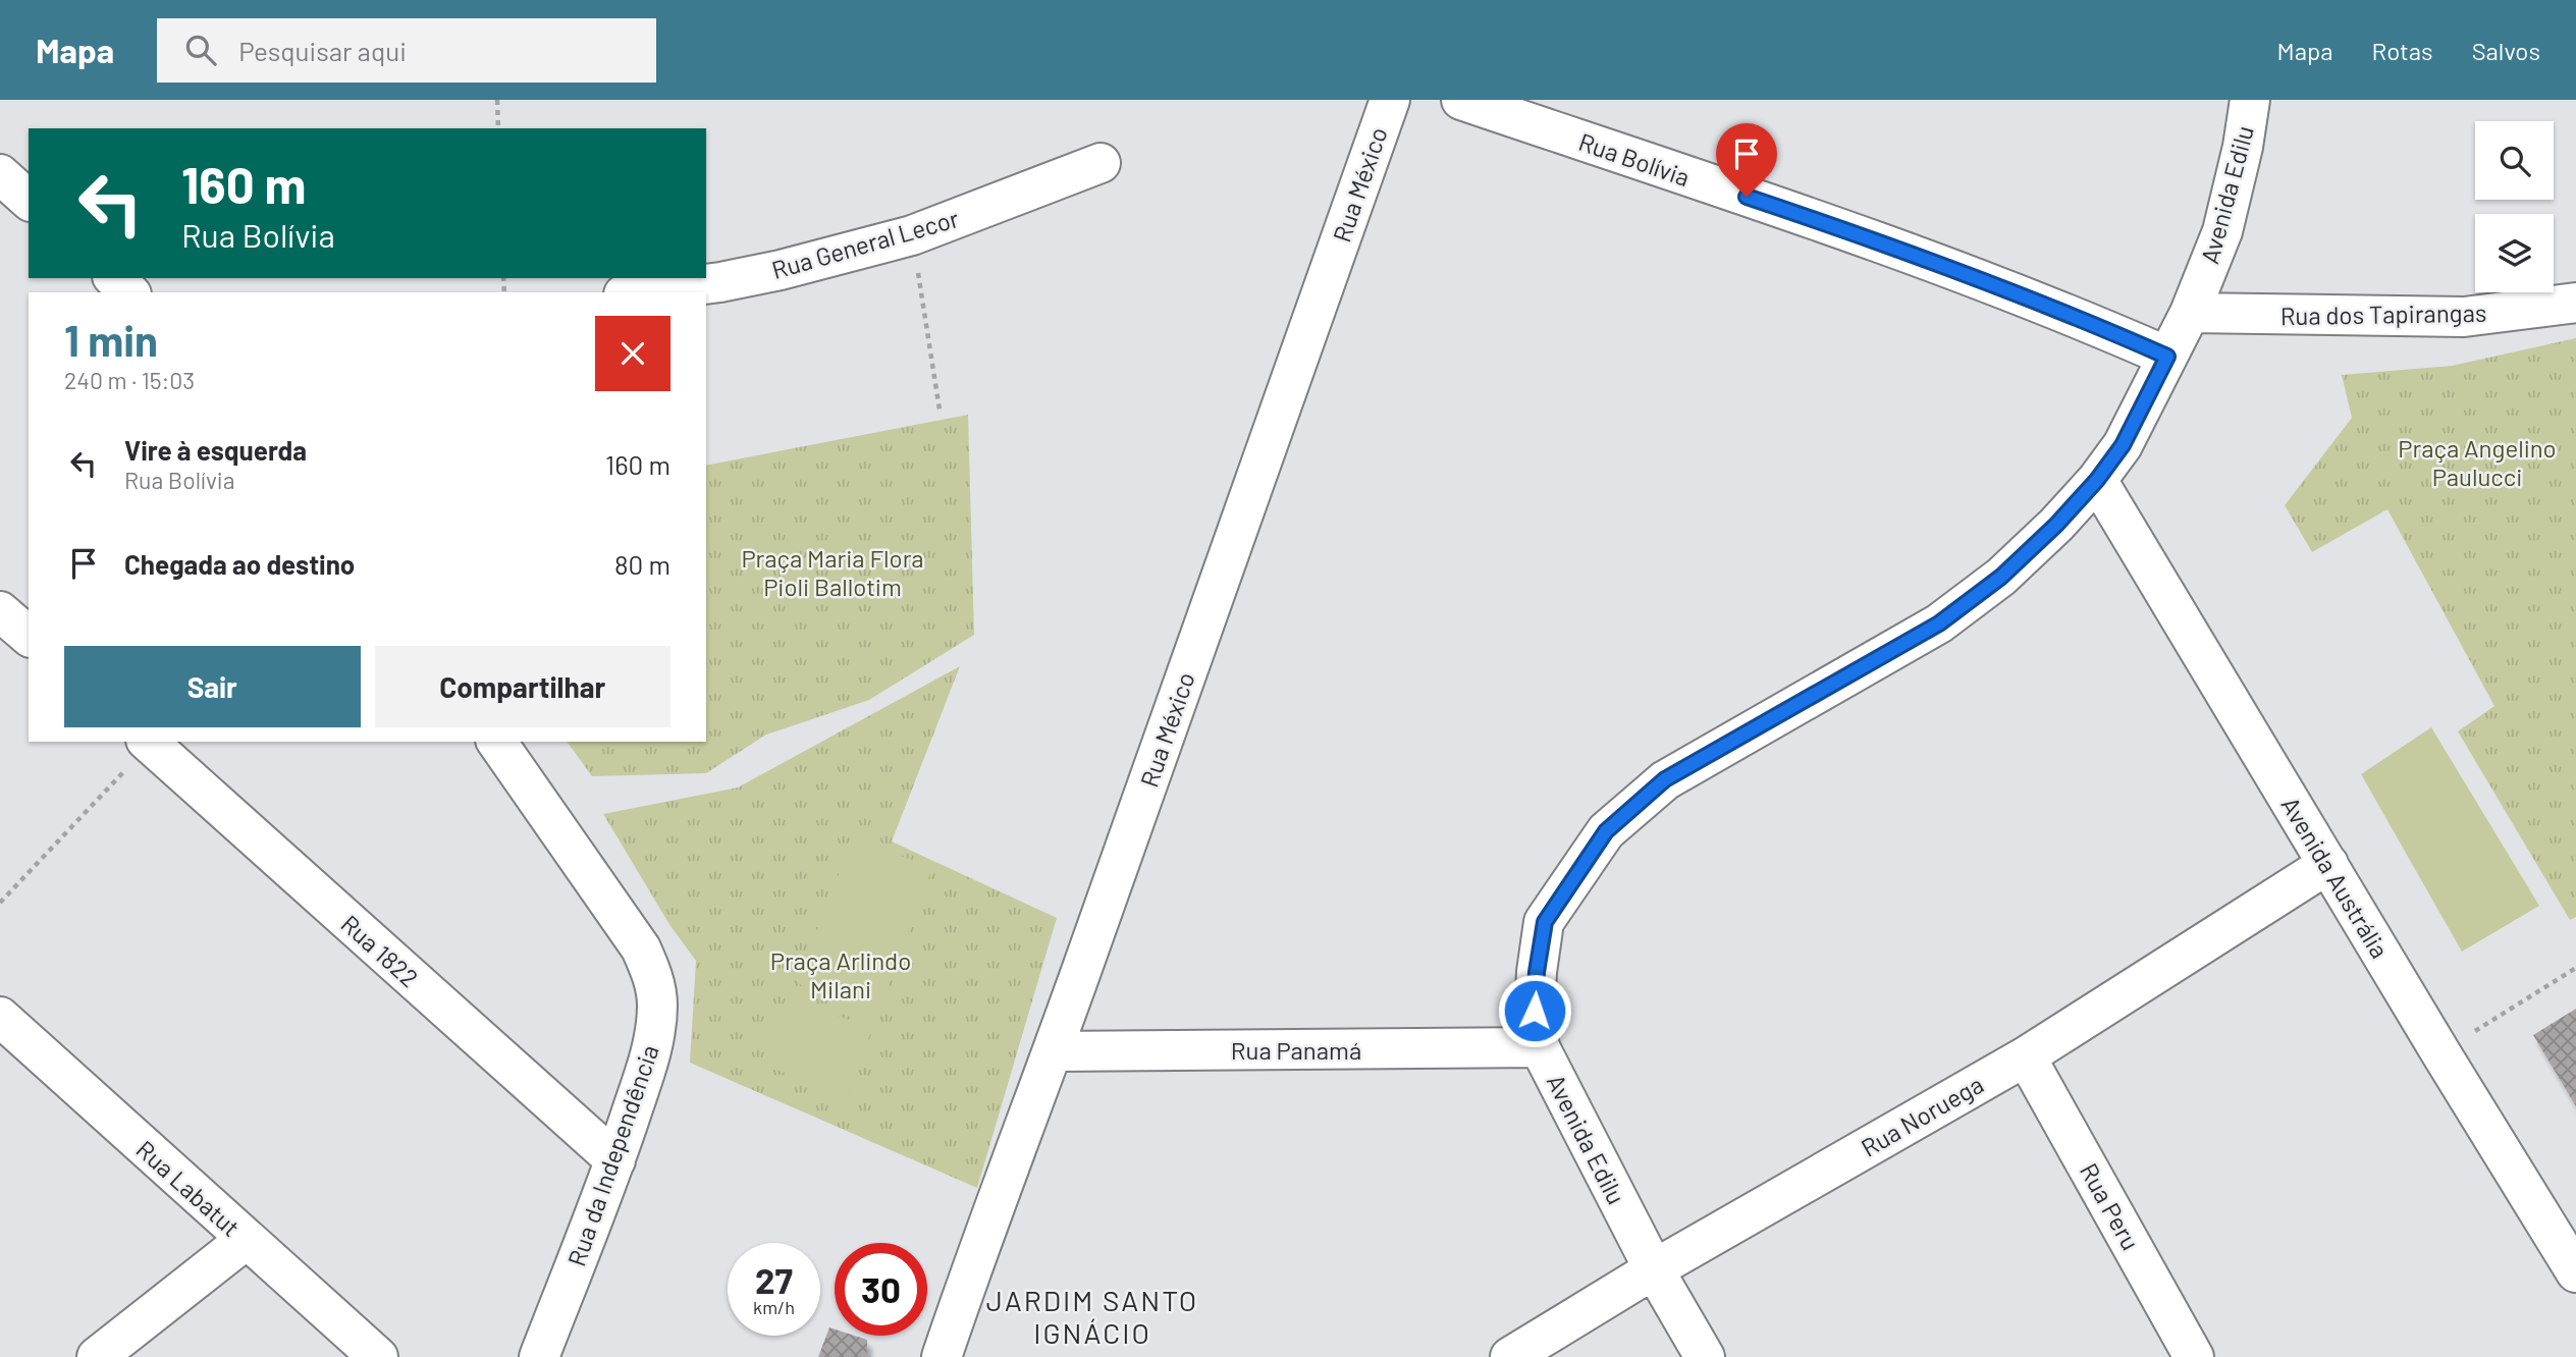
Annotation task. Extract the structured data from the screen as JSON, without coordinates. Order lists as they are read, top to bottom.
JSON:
{
  "streets": {
    "street": [
      "Rua Bolívia",
      "Rua México",
      "Avenida Edilu",
      "Rua General Lecor",
      "Rua dos Tapirangas",
      "Avenida Austrália",
      "Rua 1822",
      "Rua Panamá",
      "Rua Noruega",
      "Rua da Independência",
      "Rua Labatut",
      "Rua Peru"
    ]
  },
  "crossings": [
    ["Rua Bolívia", "Avenida Edilu"],
    ["Rua México", "Rua Panamá"],
    ["Avenida Edilu", "Rua dos Tapirangas"],
    ["Avenida Edilu", "Avenida Austrália"],
    ["Avenida Edilu", "Rua Panamá"],
    ["Avenida Edilu", "Rua Noruega"],
    ["Avenida Austrália", "Rua Noruega"],
    ["Rua 1822", "Rua da Independência"],
    ["Rua Noruega", "Rua Peru"]
  ],
  "districts": ["JARDIM SANTO IGNÁCIO"],
  "parks": ["Praça Angelino Paulucci", "Praça Maria Flora Pioli Ballotim", "Praça Arlindo Milani"],
  "page": {
    "header": "Mapa",
    "search": "Pesquisar aqui",
    "nav": ["Mapa", "Rotas", "Salvos"],
    "turn": ["160 m", "Rua Bolívia"],
    "heading": ["1 min", "240 m · 15:03"],
    "list": [
      {
        "name": "Vire à esquerda",
        "note": "Rua Bolívia",
        "value": "160 m"
      },
      {
        "name": "Chegada ao destino",
        "value": "80 m"
      }
    ],
    "buttons": ["Sair", "Compartilhar"],
    "speed": "27 km/h",
    "limit": "30"
  }
}
